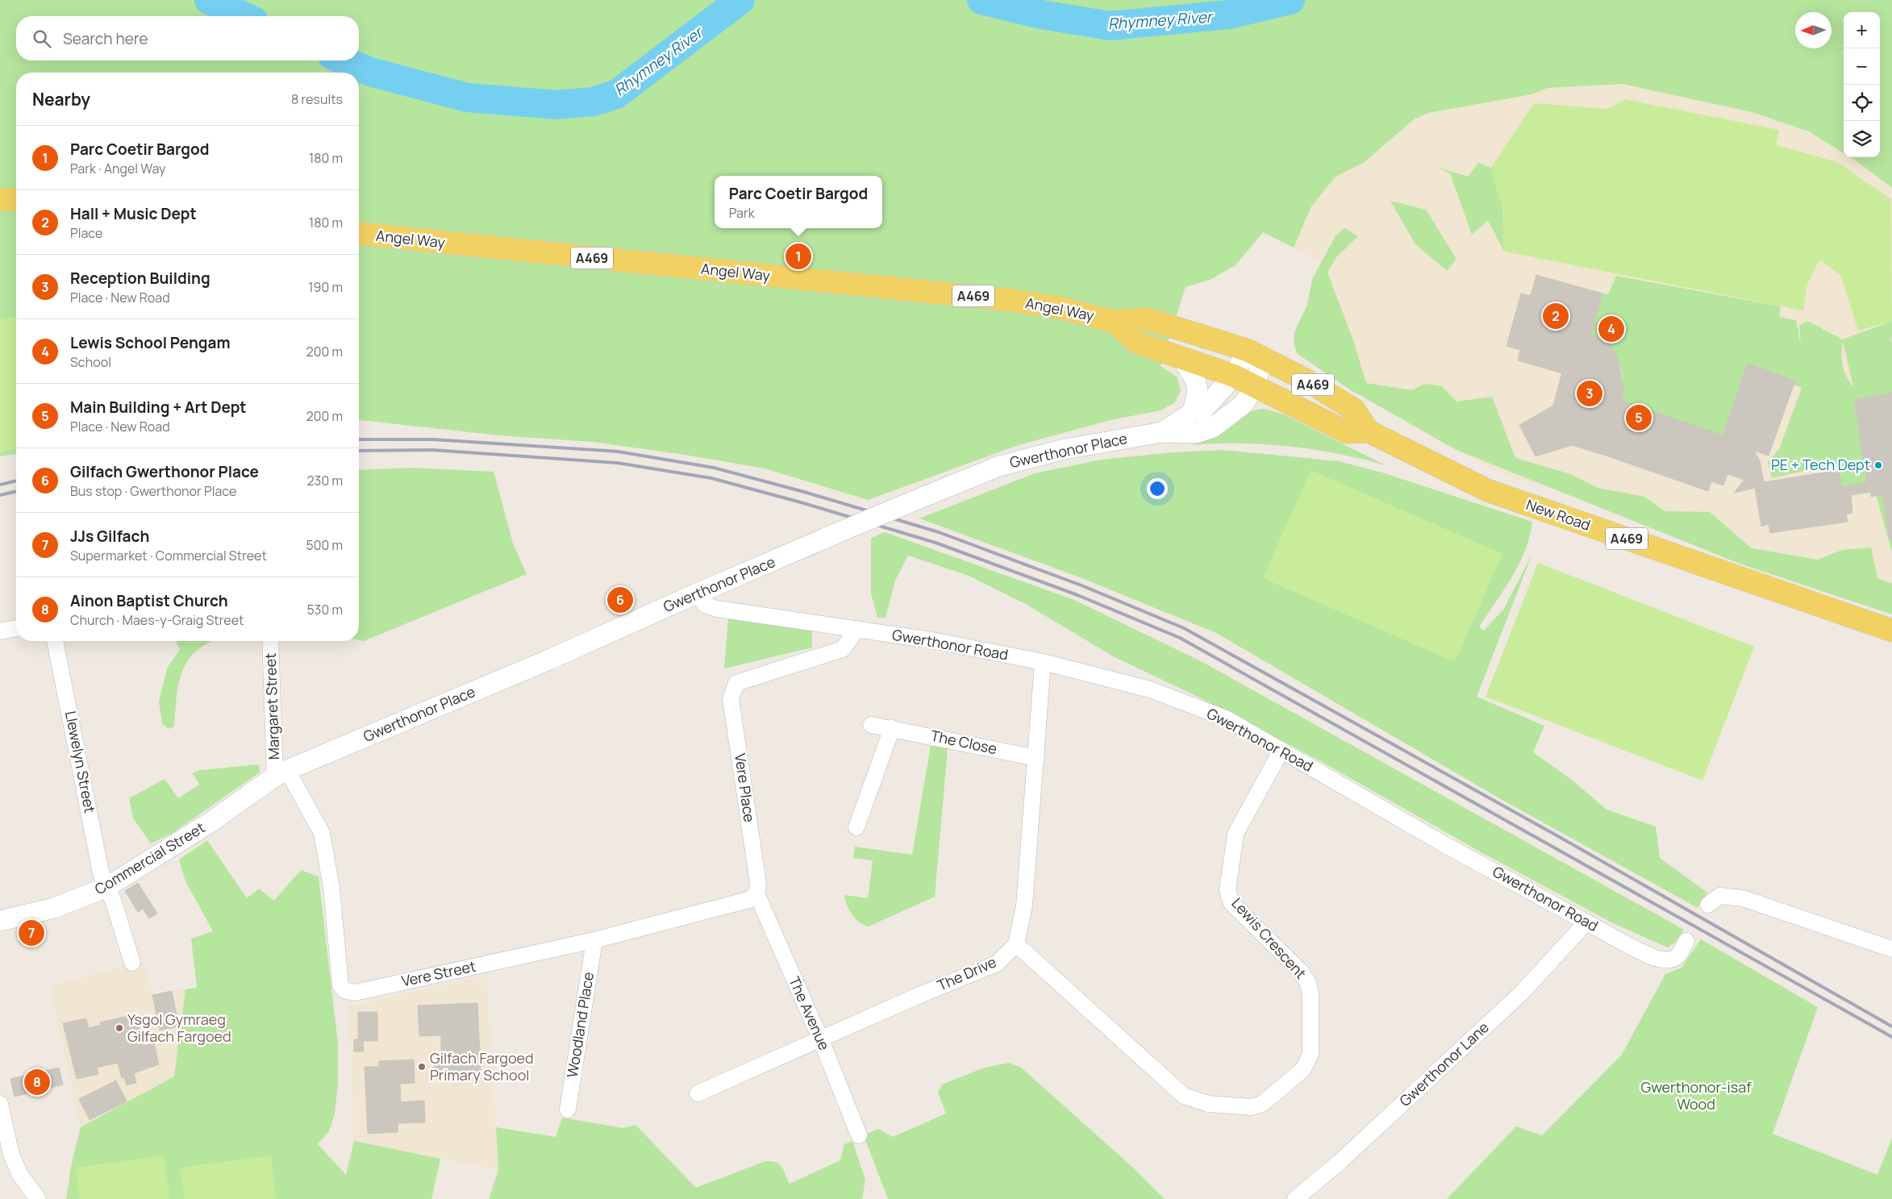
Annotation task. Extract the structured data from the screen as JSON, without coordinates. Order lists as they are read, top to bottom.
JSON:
{
  "streets": {
    "main road": ["Angel Way", "A469", "New Road"],
    "street": [
      "Gwerthonor Place",
      "Gwerthonor Road",
      "Margaret Street",
      "The Close",
      "Llewelyn Street",
      "Vere Place",
      "Commercial Street",
      "Lewis Crescent",
      "Vere Street",
      "The Drive",
      "The Avenue",
      "Woodland Place",
      "Gwerthonor Lane"
    ]
  },
  "crossings": [
    ["Angel Way", "A469"],
    ["Angel Way", "Gwerthonor Place"],
    ["Angel Way", "New Road"],
    ["A469", "Gwerthonor Place"],
    ["A469", "New Road"],
    ["Gwerthonor Place", "New Road"],
    ["Gwerthonor Place", "Gwerthonor Road"],
    ["Gwerthonor Place", "Margaret Street"],
    ["Gwerthonor Place", "Commercial Street"],
    ["Gwerthonor Place", "Vere Street"],
    ["Gwerthonor Road", "Vere Place"],
    ["Gwerthonor Road", "Lewis Crescent"],
    ["Gwerthonor Road", "Gwerthonor Lane"],
    ["Margaret Street", "Commercial Street"],
    ["Margaret Street", "Vere Street"],
    ["Llewelyn Street", "Commercial Street"],
    ["Vere Place", "Vere Street"],
    ["Vere Place", "The Avenue"],
    ["Commercial Street", "Vere Street"],
    ["Lewis Crescent", "The Drive"],
    ["Vere Street", "The Avenue"],
    ["Vere Street", "Woodland Place"],
    ["The Drive", "The Avenue"]
  ],
  "water": ["Rhymney River"],
  "parks": ["Gwerthonor-isaf Wood"],
  "places": ["PE + Tech Dept", "Ysgol Gymraeg Gilfach Fargoed", "Gilfach Fargoed Primary School"],
  "north": "left",
  "page": {
    "map_buttons": ["+", "−"],
    "search": "Search here",
    "heading": ["Nearby", "8 results"],
    "list": [
      {
        "mark": "1",
        "name": "Parc Coetir Bargod",
        "note": "Park · Angel Way",
        "value": "180 m"
      },
      {
        "mark": "2",
        "name": "Hall + Music Dept",
        "note": "Place",
        "value": "180 m"
      },
      {
        "mark": "3",
        "name": "Reception Building",
        "note": "Place · New Road",
        "value": "190 m"
      },
      {
        "mark": "4",
        "name": "Lewis School Pengam",
        "note": "School",
        "value": "200 m"
      },
      {
        "mark": "5",
        "name": "Main Building + Art Dept",
        "note": "Place · New Road",
        "value": "200 m"
      },
      {
        "mark": "6",
        "name": "Gilfach Gwerthonor Place",
        "note": "Bus stop · Gwerthonor Place",
        "value": "230 m"
      },
      {
        "mark": "7",
        "name": "JJs Gilfach",
        "note": "Supermarket · Commercial Street",
        "value": "500 m"
      },
      {
        "mark": "8",
        "name": "Ainon Baptist Church",
        "note": "Church · Maes-y-Graig Street",
        "value": "530 m"
      }
    ],
    "popup": ["Parc Coetir Bargod", "Park"],
    "pins": [
      "1",
      "2",
      "4",
      "3",
      "5",
      "6",
      "7",
      "8"
    ]
  }
}
